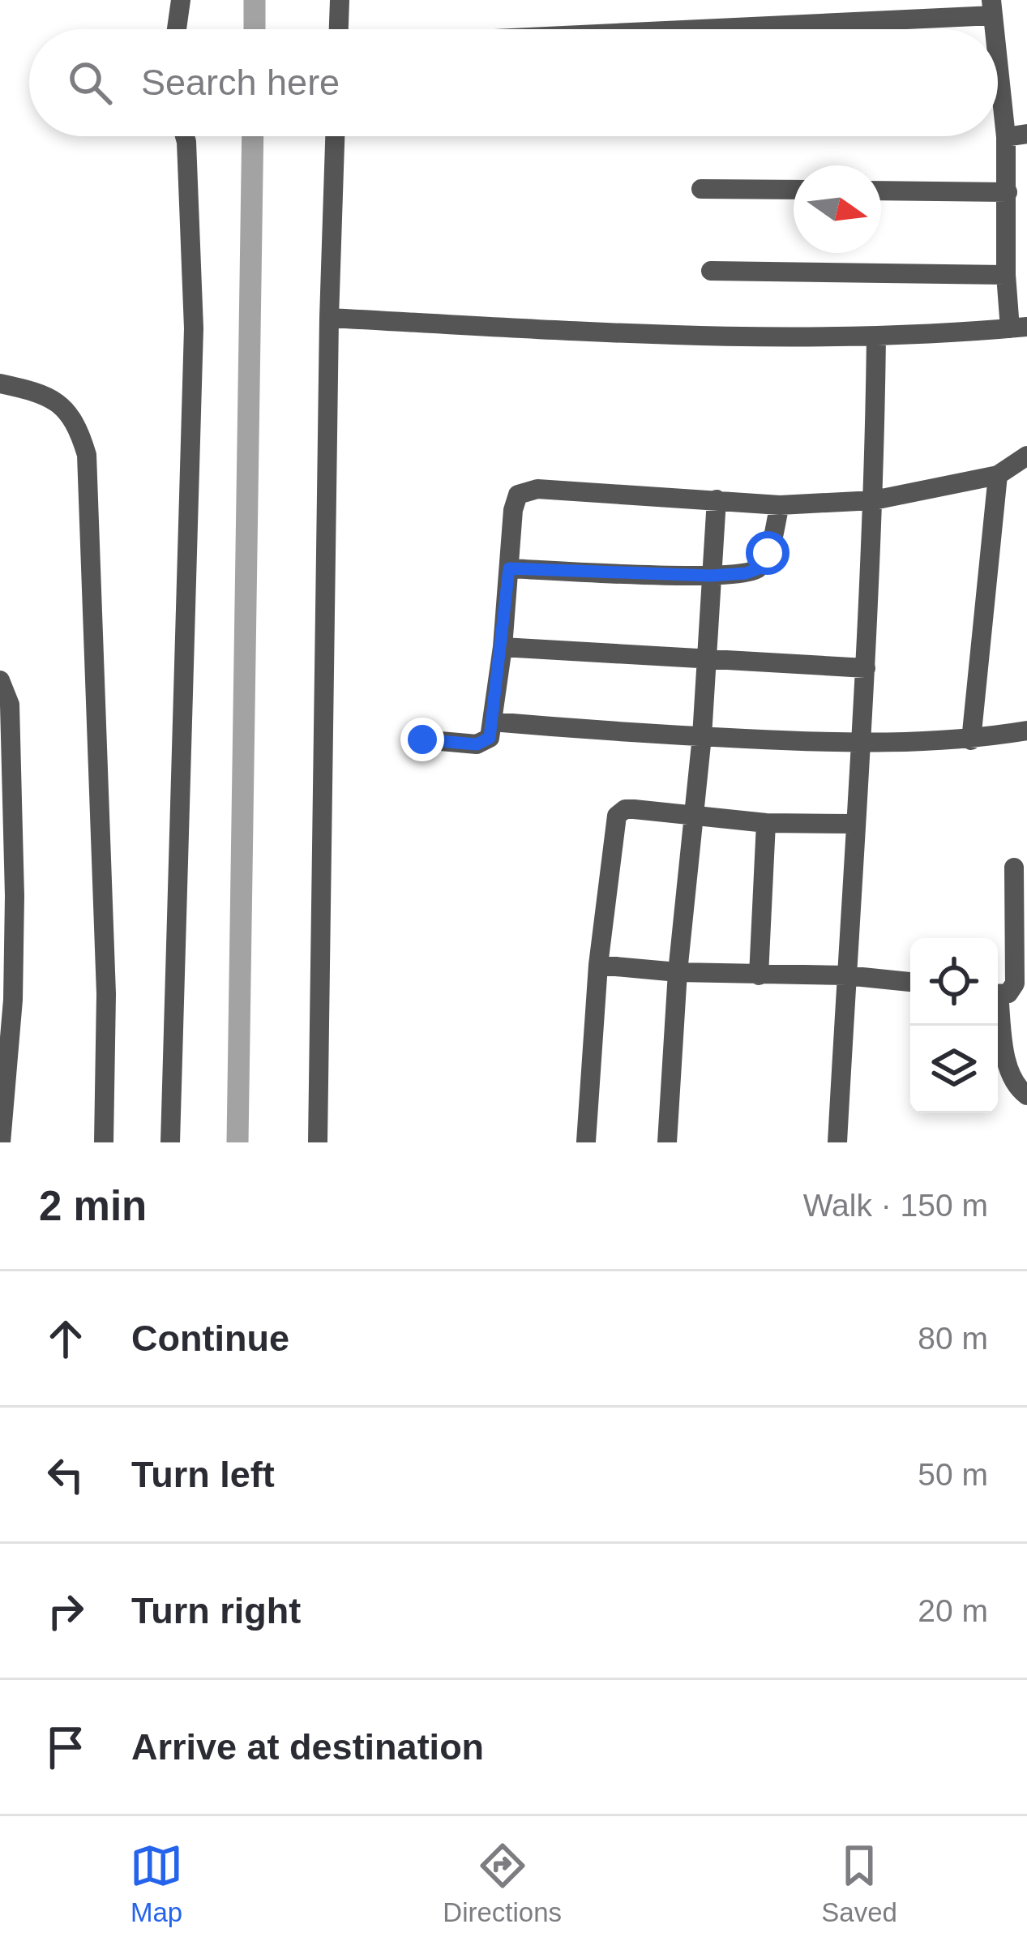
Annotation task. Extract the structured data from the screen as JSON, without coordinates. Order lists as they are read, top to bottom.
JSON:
{
  "north": "right",
  "page": {
    "search": "Search here",
    "heading": ["2 min", "Walk · 150 m"],
    "list": [
      ["Continue", "80 m"],
      ["Turn left", "50 m"],
      ["Turn right", "20 m"],
      "Arrive at destination"
    ],
    "nav": ["Map", "Directions", "Saved"]
  }
}
